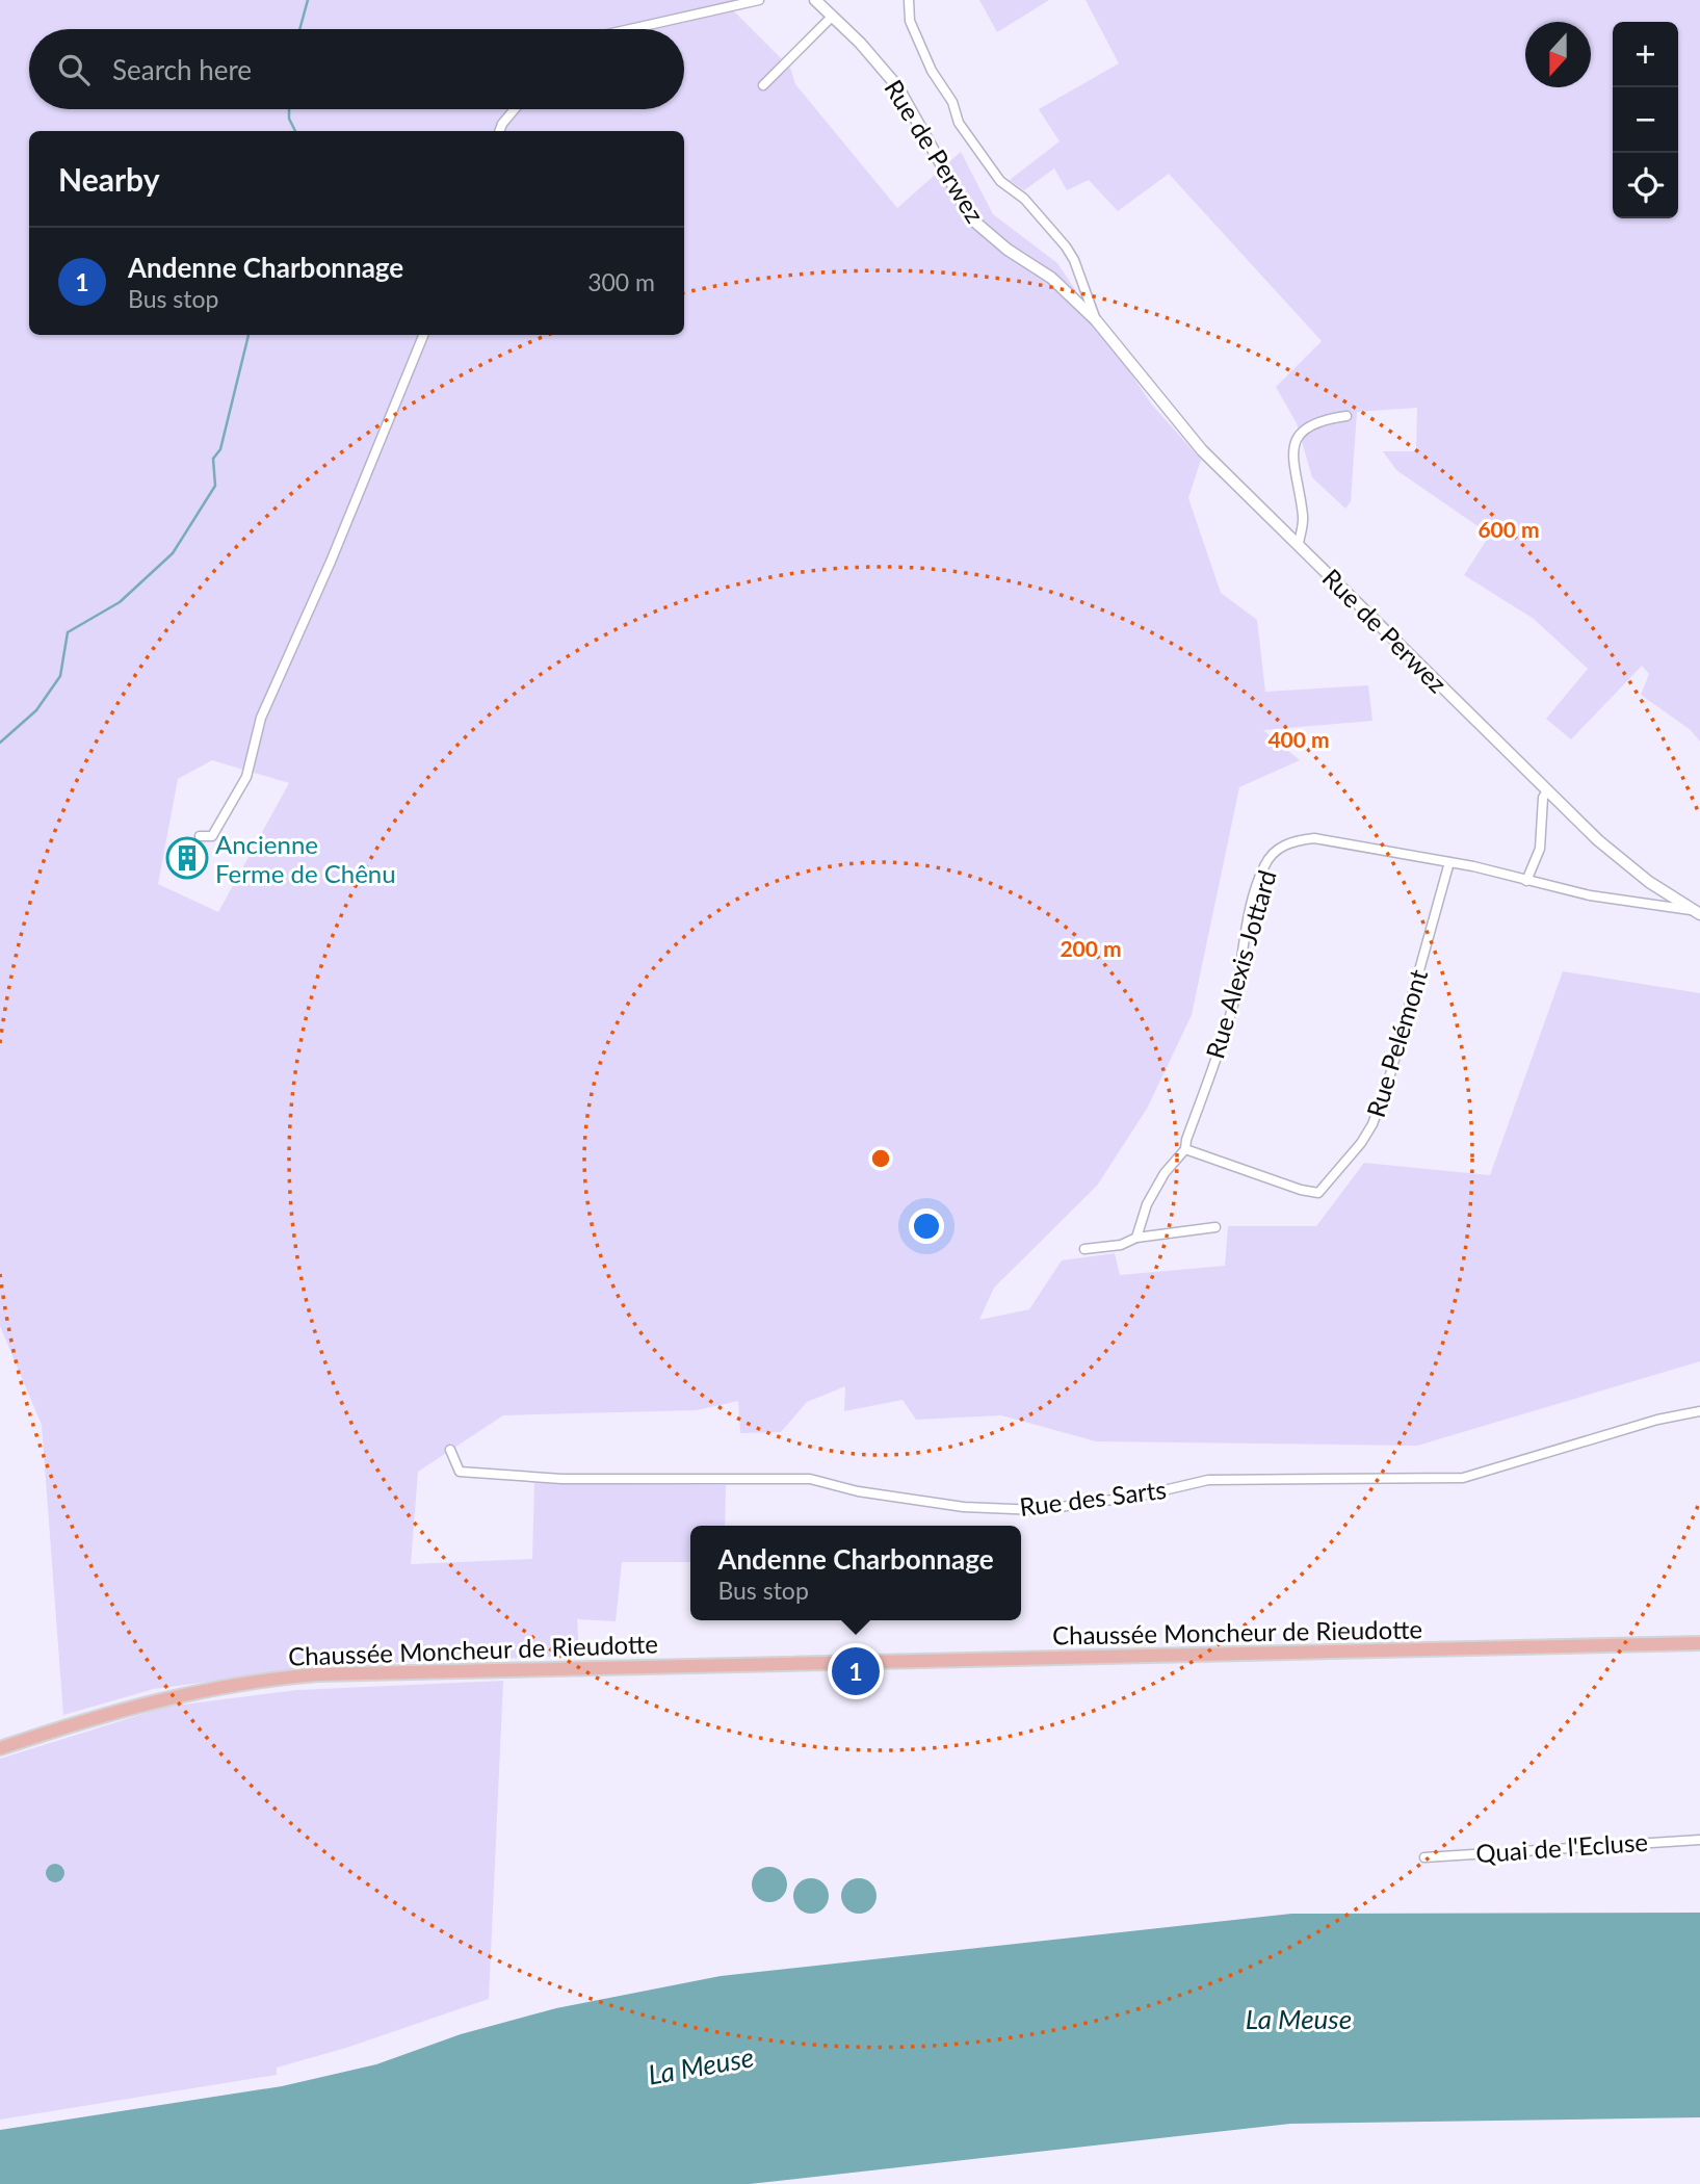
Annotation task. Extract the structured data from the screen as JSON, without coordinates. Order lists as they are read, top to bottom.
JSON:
{
  "streets": {
    "main road": ["Chaussée Moncheur de Rieudotte"],
    "street": [
      "Rue de Perwez",
      "Rue Alexis Jottard",
      "Rue Pelémont",
      "Rue des Sarts",
      "Quai de l'Ecluse"
    ]
  },
  "crossings": [
    ["Rue Alexis Jottard", "Rue Pelémont"]
  ],
  "water": ["La Meuse"],
  "places": {
    "building": ["Ancienne Ferme de Chênu"]
  },
  "north": "bottom",
  "page": {
    "map_buttons": ["+", "−"],
    "search": "Search here",
    "heading": "Nearby",
    "list": [
      {
        "mark": "1",
        "name": "Andenne Charbonnage",
        "note": "Bus stop",
        "value": "300 m"
      }
    ],
    "popup": ["Andenne Charbonnage", "Bus stop"],
    "pins": "1"
  },
  "rings": ["600 m", "400 m", "200 m"]
}
